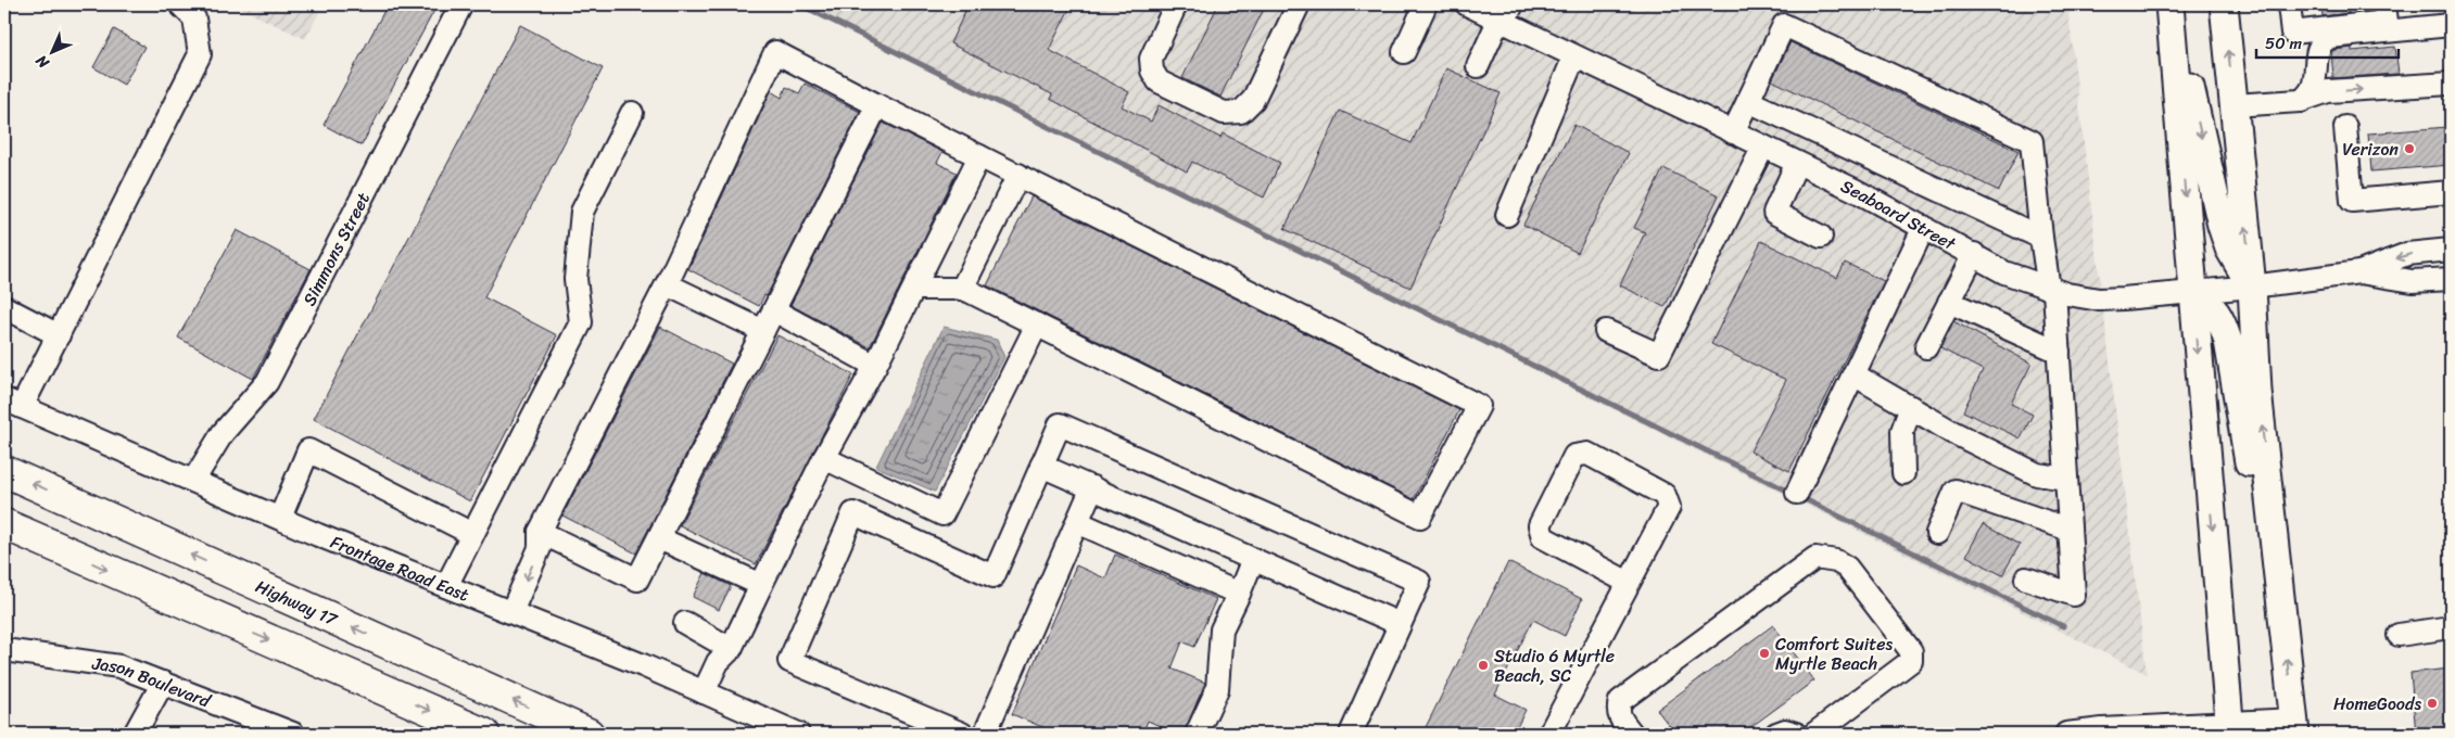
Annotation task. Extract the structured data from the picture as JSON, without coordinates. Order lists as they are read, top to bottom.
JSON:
{
  "streets": {
    "highway": ["Highway 17"],
    "street": [
      "Seaboard Street",
      "Simmons Street",
      "Frontage Road East",
      "Jason Boulevard"
    ]
  },
  "crossings": [
    ["Simmons Street", "Frontage Road East"]
  ],
  "places": [
    "Verizon",
    "Comfort Suites Myrtle Beach",
    "Studio 6 Myrtle Beach, SC",
    "HomeGoods"
  ],
  "scale_bar": "50 m",
  "north": "bottom left"
}
